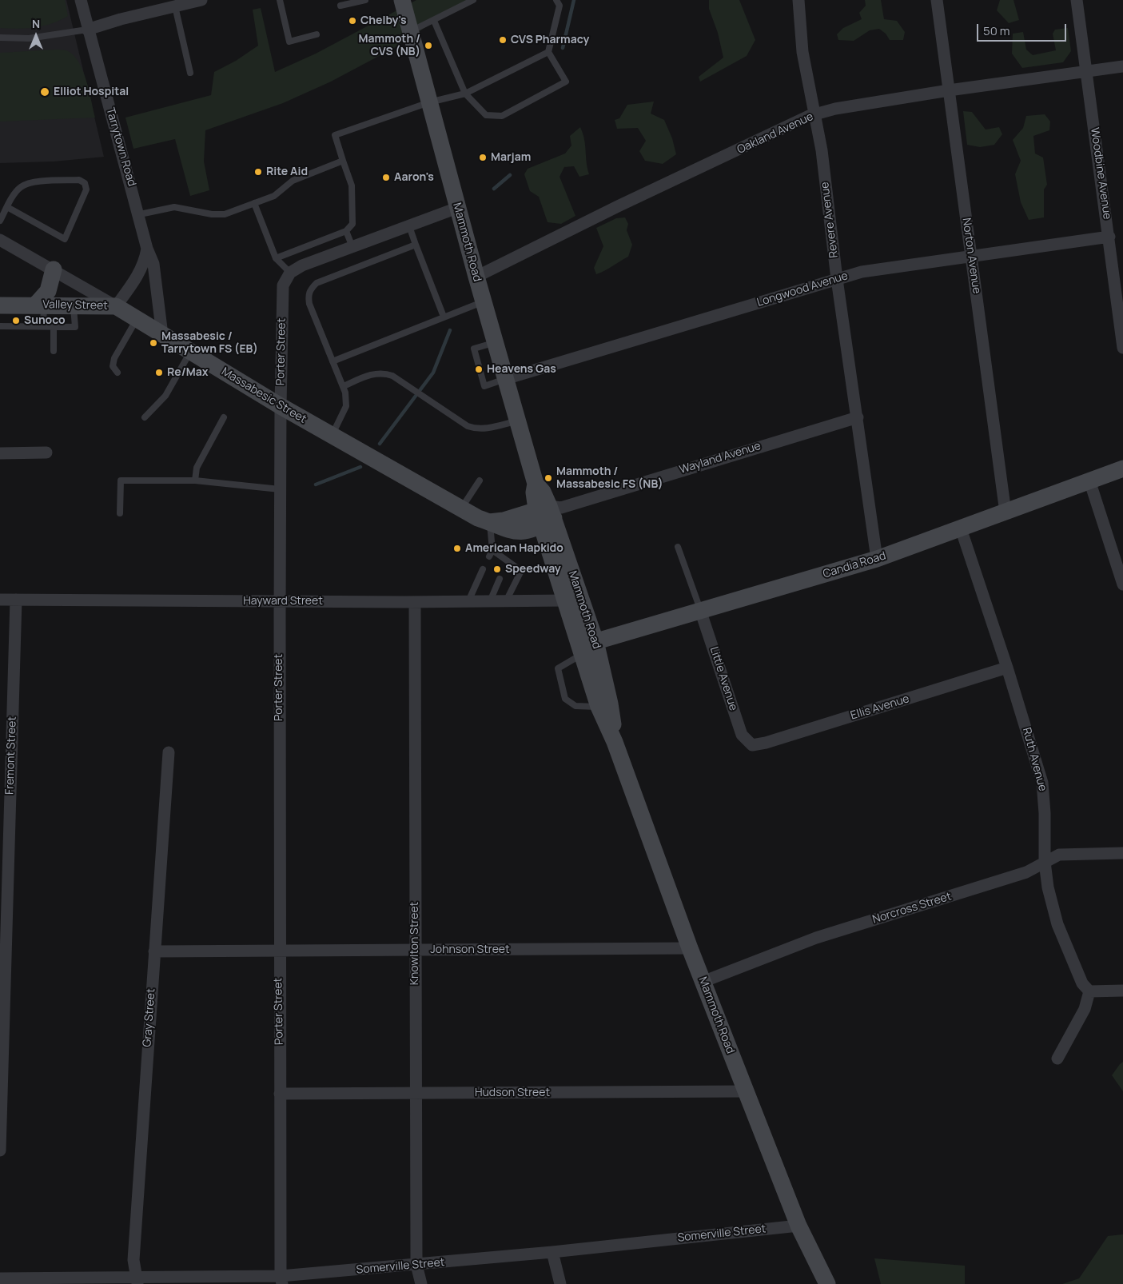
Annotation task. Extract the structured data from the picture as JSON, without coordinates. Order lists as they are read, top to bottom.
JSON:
{
  "streets": {
    "main road": [
      "Mammoth Road",
      "Valley Street",
      "Massabesic Street",
      "Candia Road"
    ],
    "street": [
      "Oakland Avenue",
      "Tarrytown Road",
      "Woodbine Avenue",
      "Revere Avenue",
      "Norton Avenue",
      "Longwood Avenue",
      "Porter Street",
      "Wayland Avenue",
      "Hayward Street",
      "Little Avenue",
      "Ellis Avenue",
      "Fremont Street",
      "Ruth Avenue",
      "Norcross Street",
      "Knowlton Street",
      "Johnson Street",
      "Gray Street",
      "Hudson Street",
      "Somerville Street"
    ]
  },
  "crossings": [
    ["Oakland Avenue", "Woodbine Avenue"],
    ["Oakland Avenue", "Revere Avenue"],
    ["Oakland Avenue", "Mammoth Road"],
    ["Oakland Avenue", "Norton Avenue"],
    ["Tarrytown Road", "Valley Street"],
    ["Tarrytown Road", "Massabesic Street"],
    ["Woodbine Avenue", "Longwood Avenue"],
    ["Revere Avenue", "Longwood Avenue"],
    ["Revere Avenue", "Wayland Avenue"],
    ["Revere Avenue", "Candia Road"],
    ["Mammoth Road", "Longwood Avenue"],
    ["Mammoth Road", "Wayland Avenue"],
    ["Mammoth Road", "Candia Road"],
    ["Mammoth Road", "Hayward Street"],
    ["Mammoth Road", "Norcross Street"],
    ["Mammoth Road", "Johnson Street"],
    ["Mammoth Road", "Hudson Street"],
    ["Mammoth Road", "Somerville Street"],
    ["Norton Avenue", "Longwood Avenue"],
    ["Norton Avenue", "Candia Road"],
    ["Valley Street", "Massabesic Street"],
    ["Porter Street", "Massabesic Street"],
    ["Porter Street", "Hayward Street"],
    ["Porter Street", "Johnson Street"],
    ["Porter Street", "Hudson Street"],
    ["Porter Street", "Somerville Street"],
    ["Candia Road", "Little Avenue"],
    ["Candia Road", "Ruth Avenue"],
    ["Hayward Street", "Fremont Street"],
    ["Hayward Street", "Knowlton Street"],
    ["Little Avenue", "Ellis Avenue"],
    ["Ellis Avenue", "Ruth Avenue"],
    ["Ruth Avenue", "Norcross Street"],
    ["Knowlton Street", "Johnson Street"],
    ["Knowlton Street", "Hudson Street"],
    ["Knowlton Street", "Somerville Street"],
    ["Johnson Street", "Gray Street"],
    ["Gray Street", "Somerville Street"]
  ],
  "places": [
    "Chelby's",
    "CVS Pharmacy",
    "Mammoth / CVS (NB)",
    "Elliot Hospital",
    "Marjam",
    "Rite Aid",
    "Aaron's",
    "Sunoco",
    "Massabesic / Tarrytown FS (EB)",
    "Heavens Gas",
    "Re/Max",
    "Mammoth / Massabesic FS (NB)",
    "American Hapkido",
    "Speedway"
  ],
  "scale_bar": "50 m",
  "north": "top"
}
